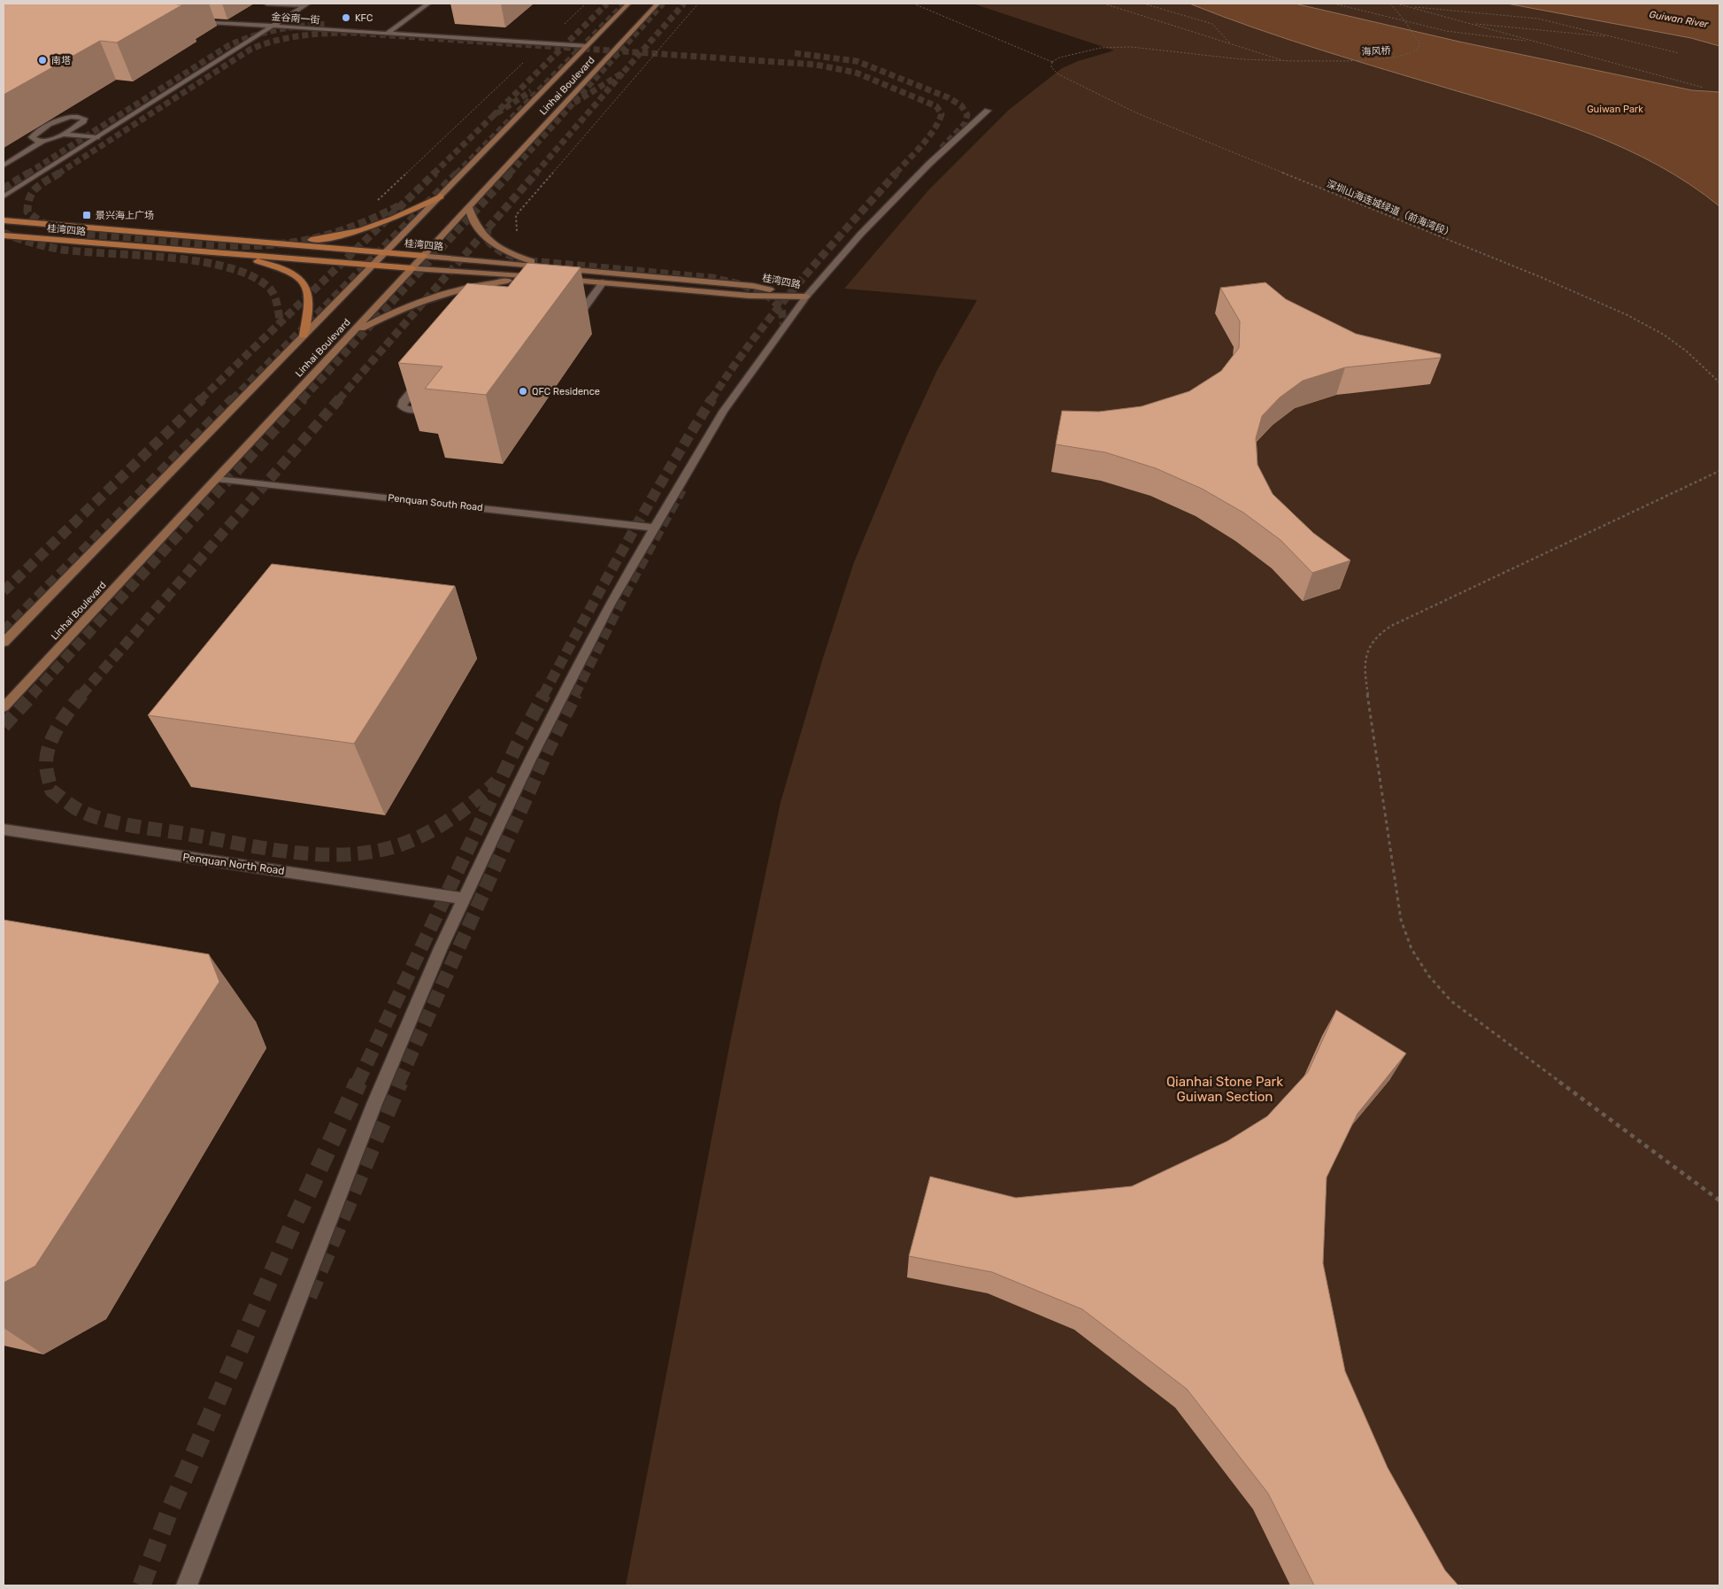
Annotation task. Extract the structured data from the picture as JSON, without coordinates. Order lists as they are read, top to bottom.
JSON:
{
  "streets": {
    "main road": ["Linhai Boulevard", "桂湾四路"],
    "street": ["金谷南一街", "Penquan South Road", "Penquan North Road"],
    "path": ["海风桥", "深圳山海连城绿道（前海湾段）"]
  },
  "crossings": [
    ["金谷南一街", "Linhai Boulevard"],
    ["Linhai Boulevard", "桂湾四路"],
    ["Linhai Boulevard", "Penquan South Road"]
  ],
  "water": ["Guiwan River"],
  "parks": ["Guiwan Park", "Qianhai Stone Park Guiwan Section"],
  "places": {
    "other": ["KFC", "南塔", "QFC Residence"],
    "transit": ["景兴海上广场"]
  }
}
